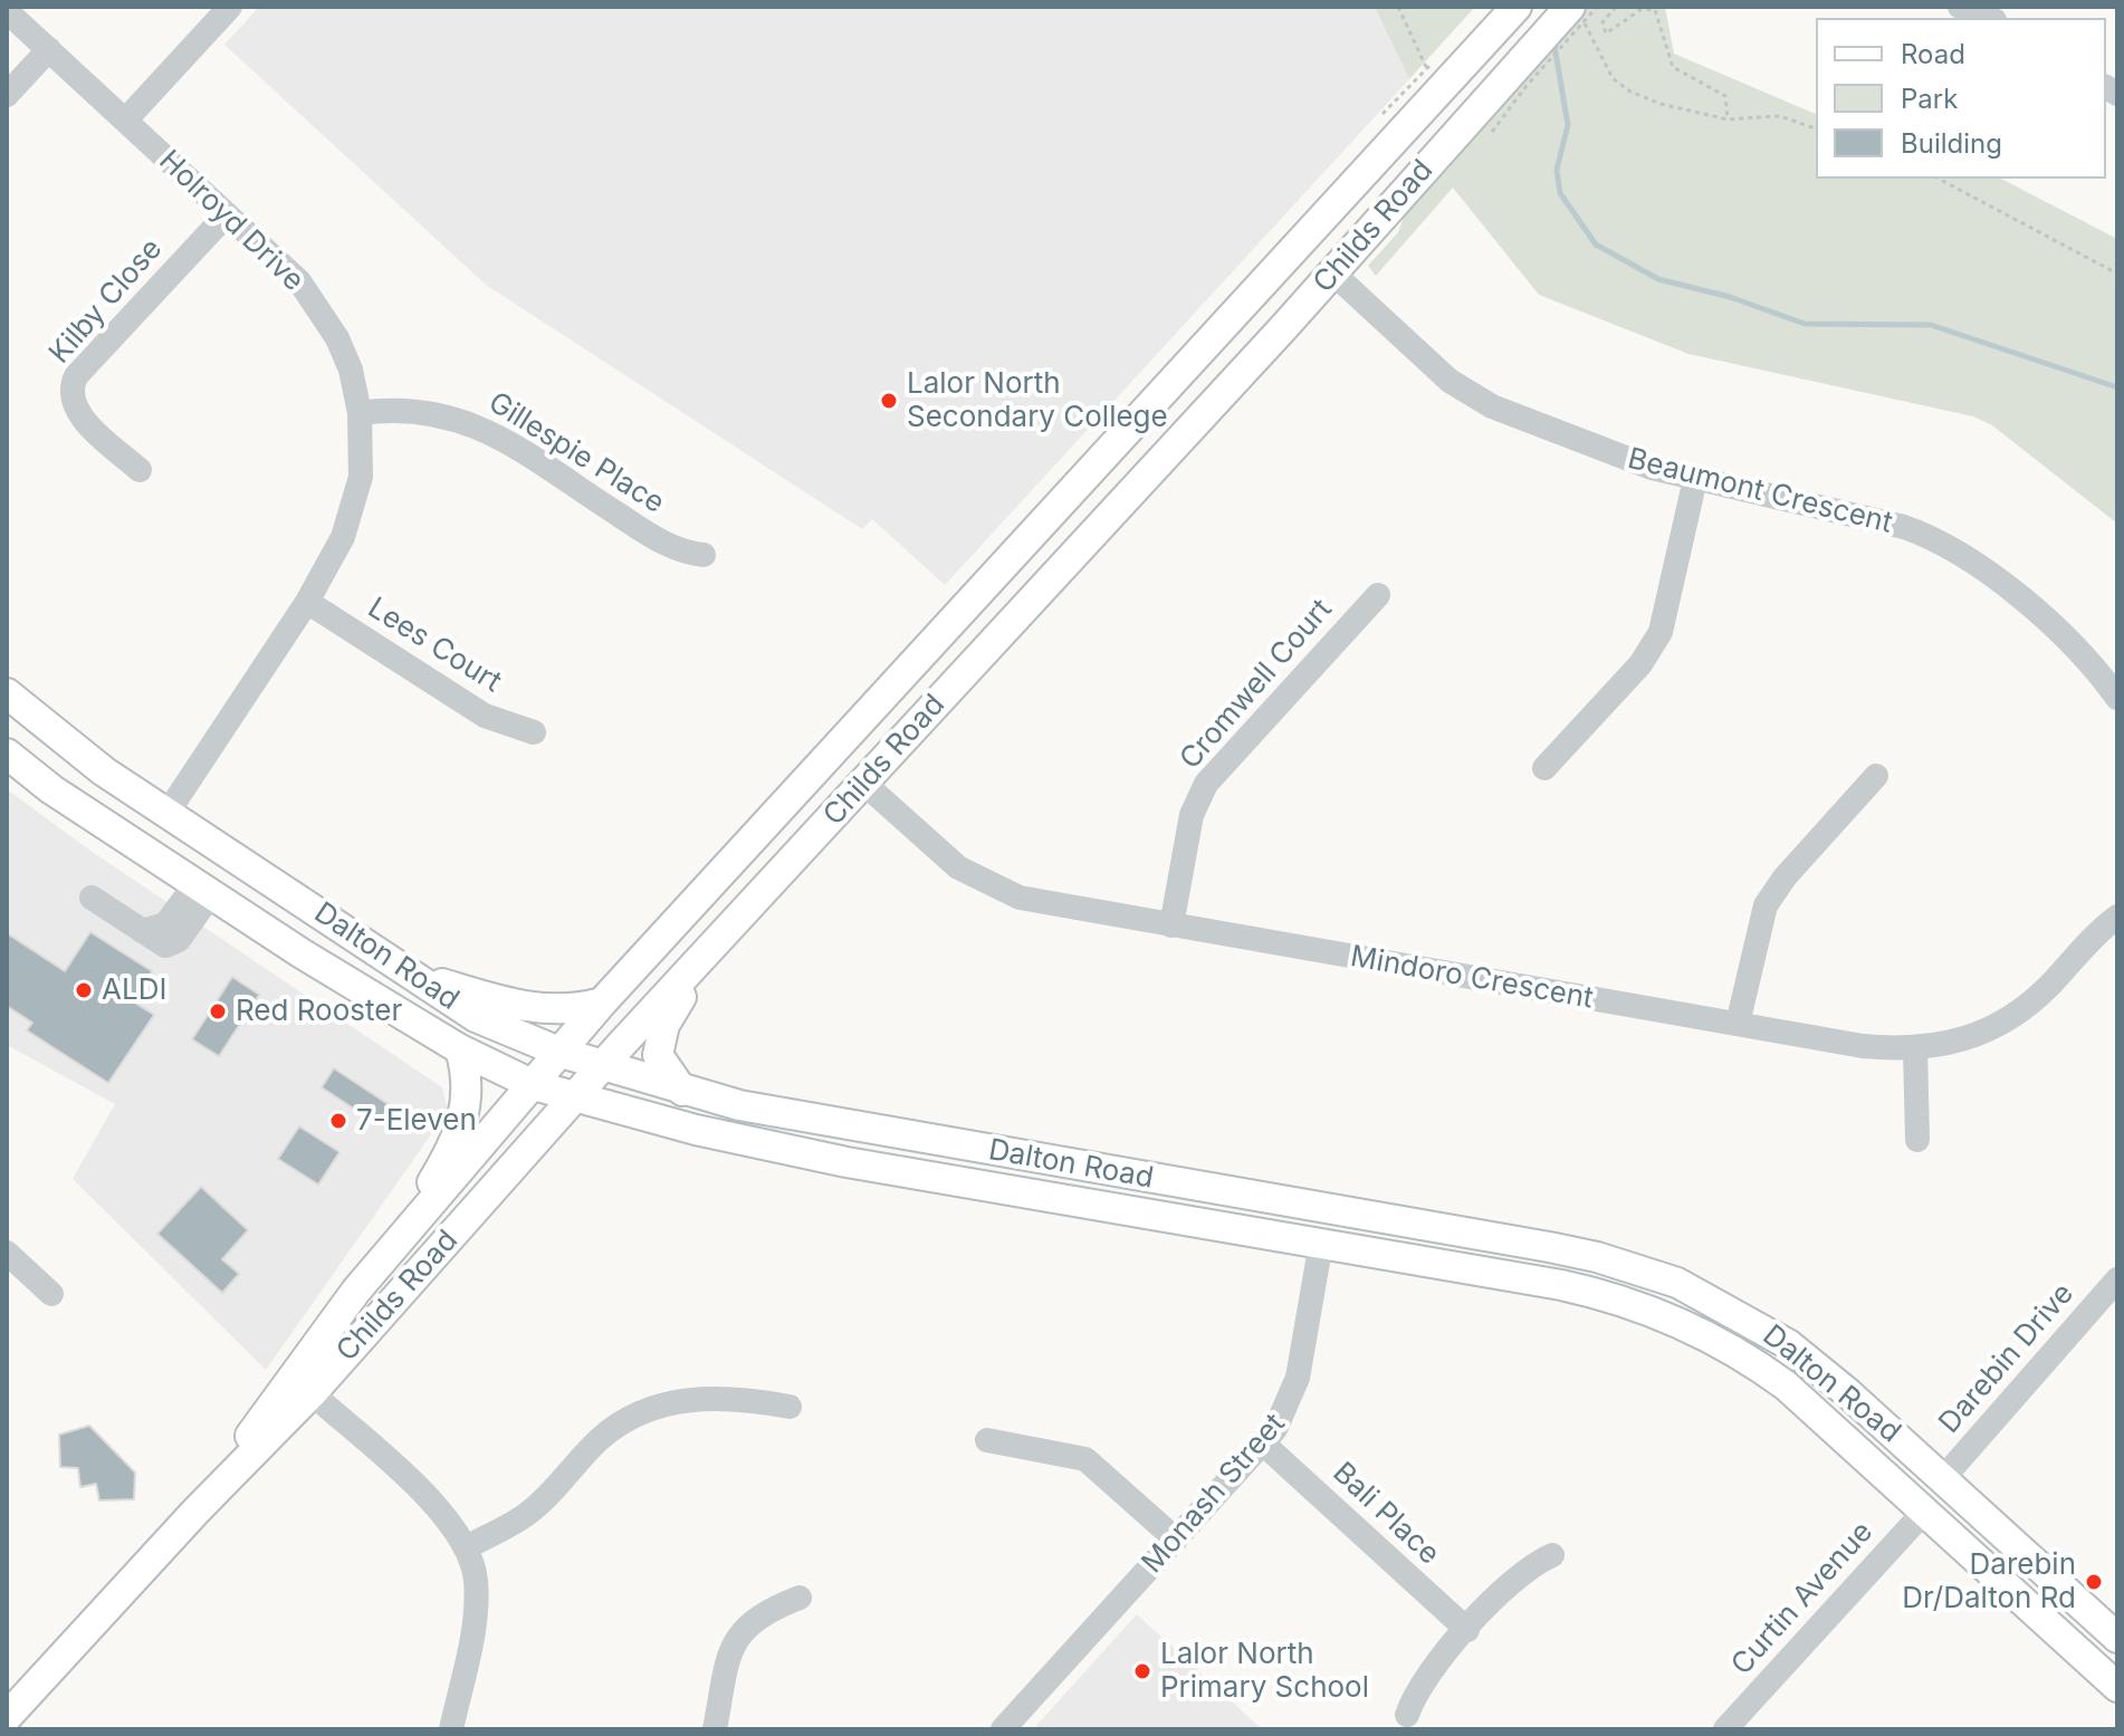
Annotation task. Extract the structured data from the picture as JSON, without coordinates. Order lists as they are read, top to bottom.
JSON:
{
  "streets": {
    "main road": [
      "Holroyd Drive",
      "Childs Road",
      "Beaumont Crescent",
      "Dalton Road",
      "Mindoro Crescent",
      "Monash Street"
    ],
    "street": [
      "Kilby Close",
      "Gillespie Place",
      "Lees Court",
      "Cromwell Court",
      "Darebin Drive",
      "Bali Place",
      "Curtin Avenue"
    ]
  },
  "crossings": [
    ["Holroyd Drive", "Kilby Close"],
    ["Holroyd Drive", "Gillespie Place"],
    ["Holroyd Drive", "Lees Court"],
    ["Holroyd Drive", "Dalton Road"],
    ["Childs Road", "Beaumont Crescent"],
    ["Childs Road", "Dalton Road"],
    ["Childs Road", "Mindoro Crescent"],
    ["Cromwell Court", "Mindoro Crescent"],
    ["Dalton Road", "Darebin Drive"],
    ["Dalton Road", "Monash Street"],
    ["Dalton Road", "Curtin Avenue"],
    ["Monash Street", "Bali Place"]
  ],
  "places": [
    "Lalor North Secondary College",
    "ALDI",
    "Red Rooster",
    "7-Eleven",
    "Darebin Dr/Dalton Rd",
    "Lalor North Primary School"
  ],
  "legend": ["Road", "Park", "Building"]
}
